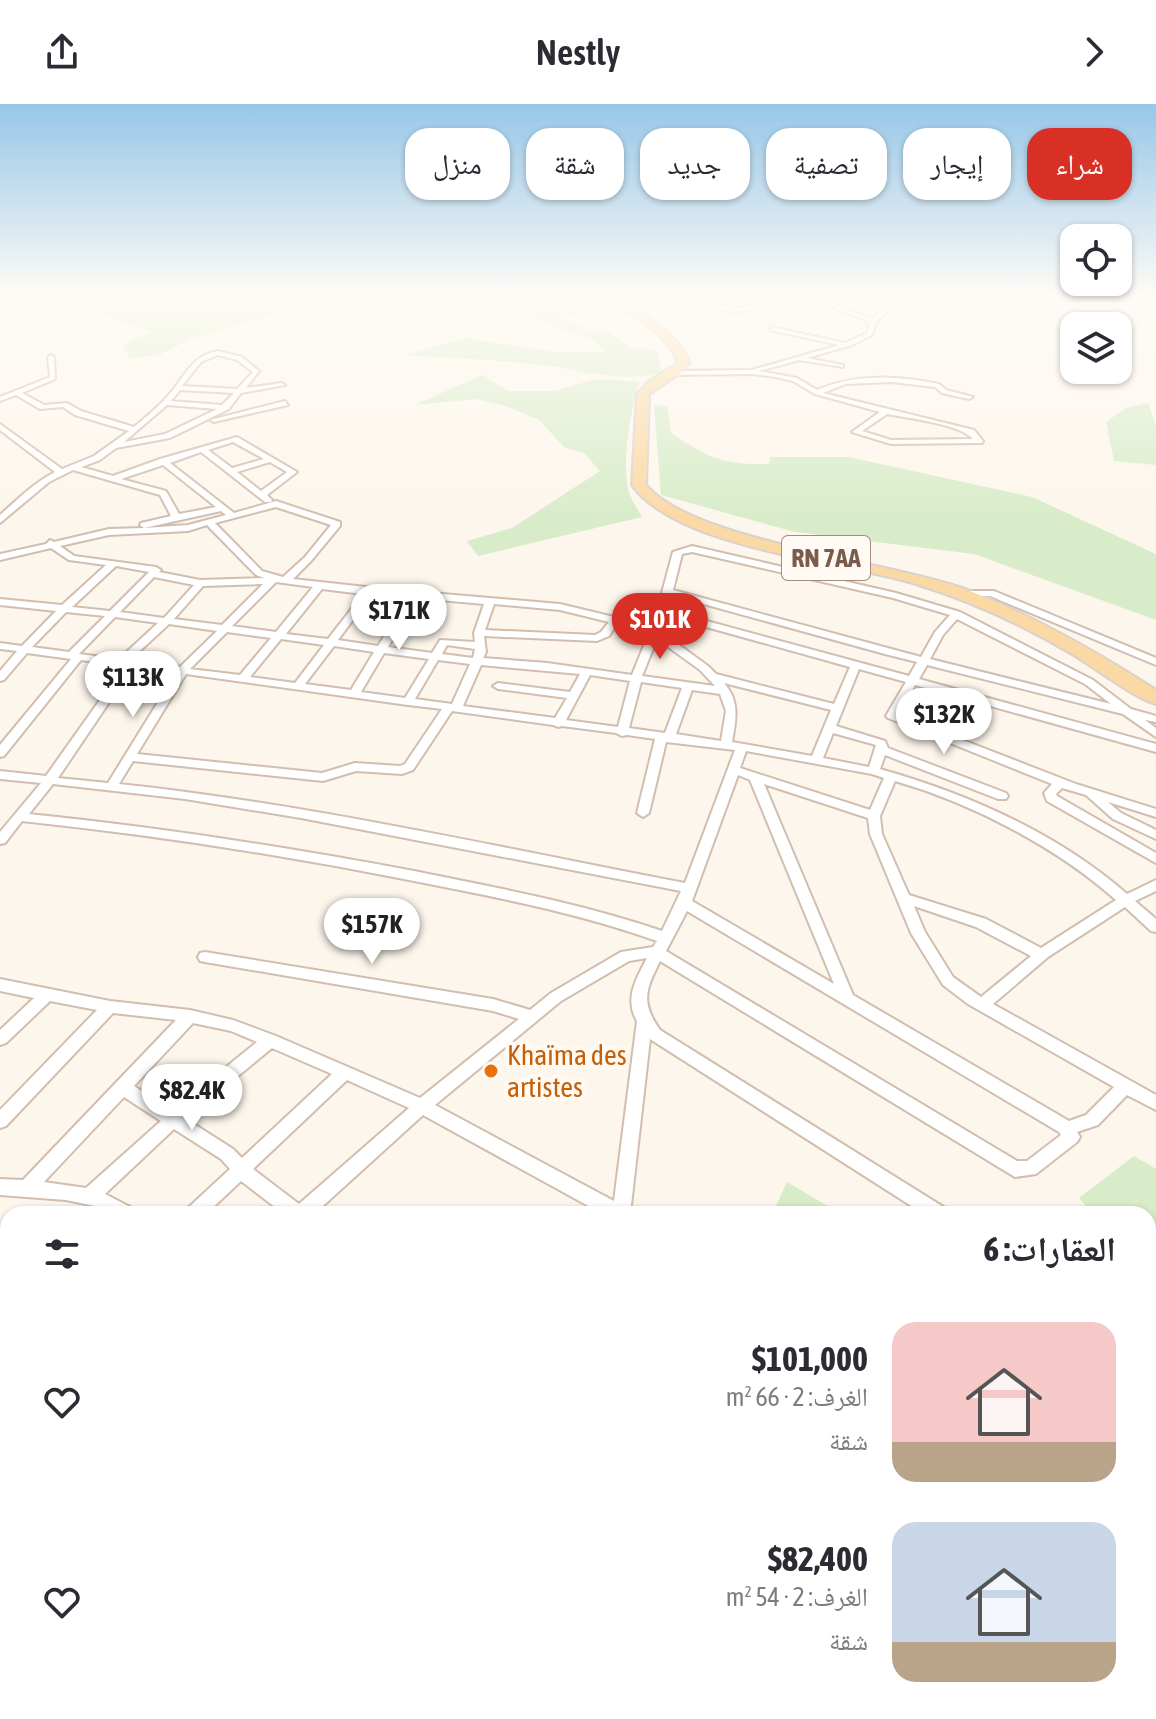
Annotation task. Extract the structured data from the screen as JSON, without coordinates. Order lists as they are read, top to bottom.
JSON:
{
  "streets": {
    "main road": ["RN 7AA"]
  },
  "places": ["Khaïma des artistes"],
  "page": {
    "header": "Nestly",
    "chip": [
      "شراء",
      "إيجار",
      "تصفية",
      "جديد",
      "شقة",
      "منزل"
    ],
    "price": [
      "$171K",
      "$101K",
      "$113K",
      "$132K",
      "$157K",
      "$82.4K"
    ],
    "heading": "العقارات: 6",
    "list": [
      {
        "name": "$101,000",
        "note": "الغرف: 2 · 66 m² · شقة"
      },
      {
        "name": "$82,400",
        "note": "الغرف: 2 · 54 m² · شقة"
      }
    ]
  }
}
